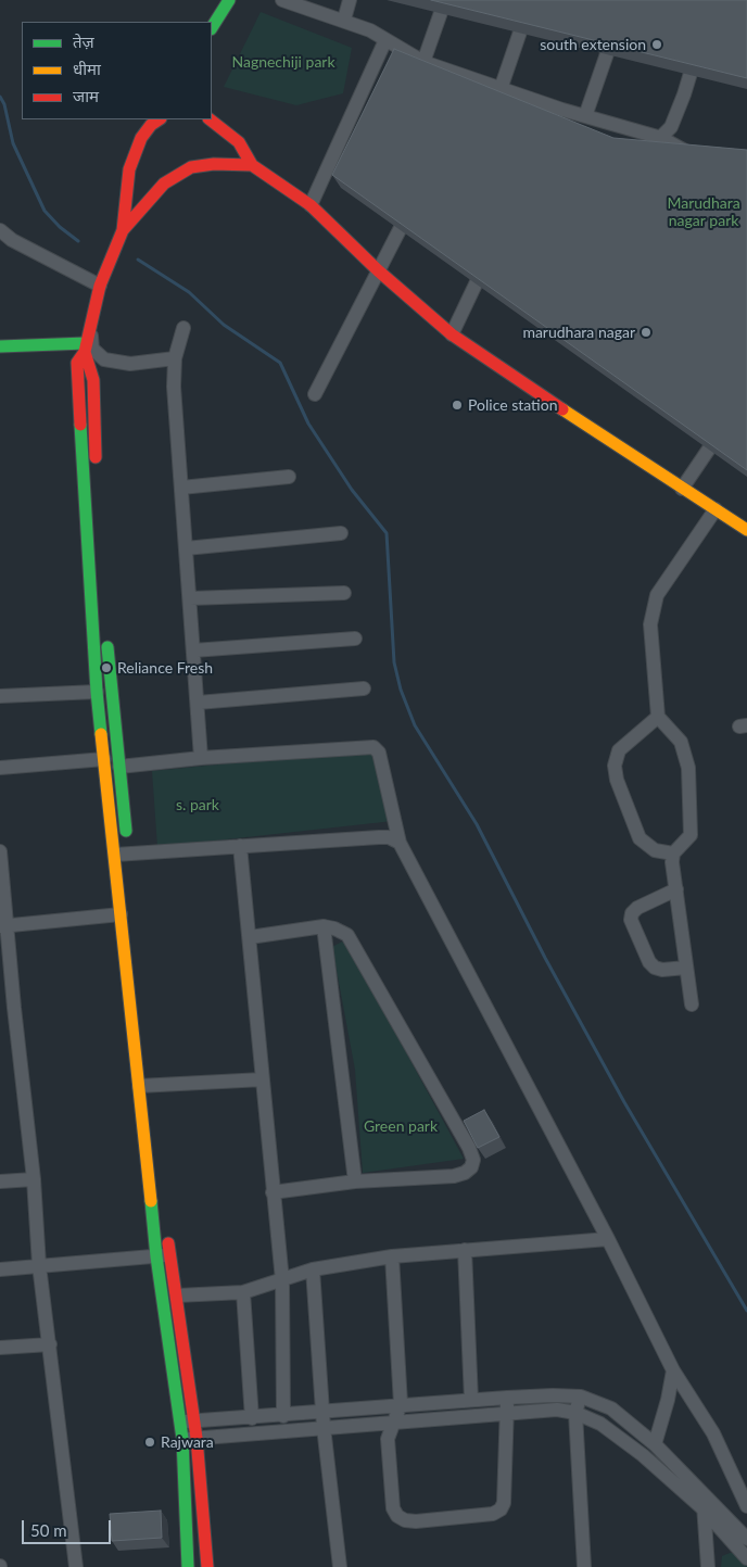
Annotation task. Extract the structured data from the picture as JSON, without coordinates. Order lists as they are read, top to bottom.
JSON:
{
  "parks": [
    "Nagnechiji park",
    "Marudhara nagar park",
    "s. park",
    "Green park"
  ],
  "places": [
    "south extension",
    "marudhara nagar",
    "Police station",
    "Reliance Fresh",
    "Rajwara"
  ],
  "legend": ["तेज़", "धीमा", "जाम"],
  "scale_bar": "50 m"
}
